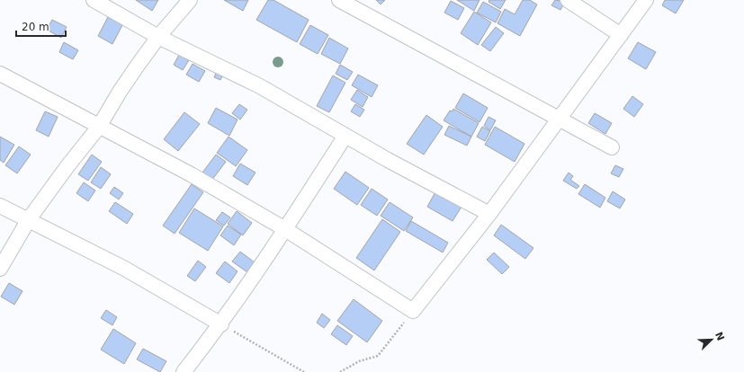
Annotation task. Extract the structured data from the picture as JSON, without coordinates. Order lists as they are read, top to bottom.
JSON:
{
  "scale_bar": "20 m",
  "north": "top right"
}
